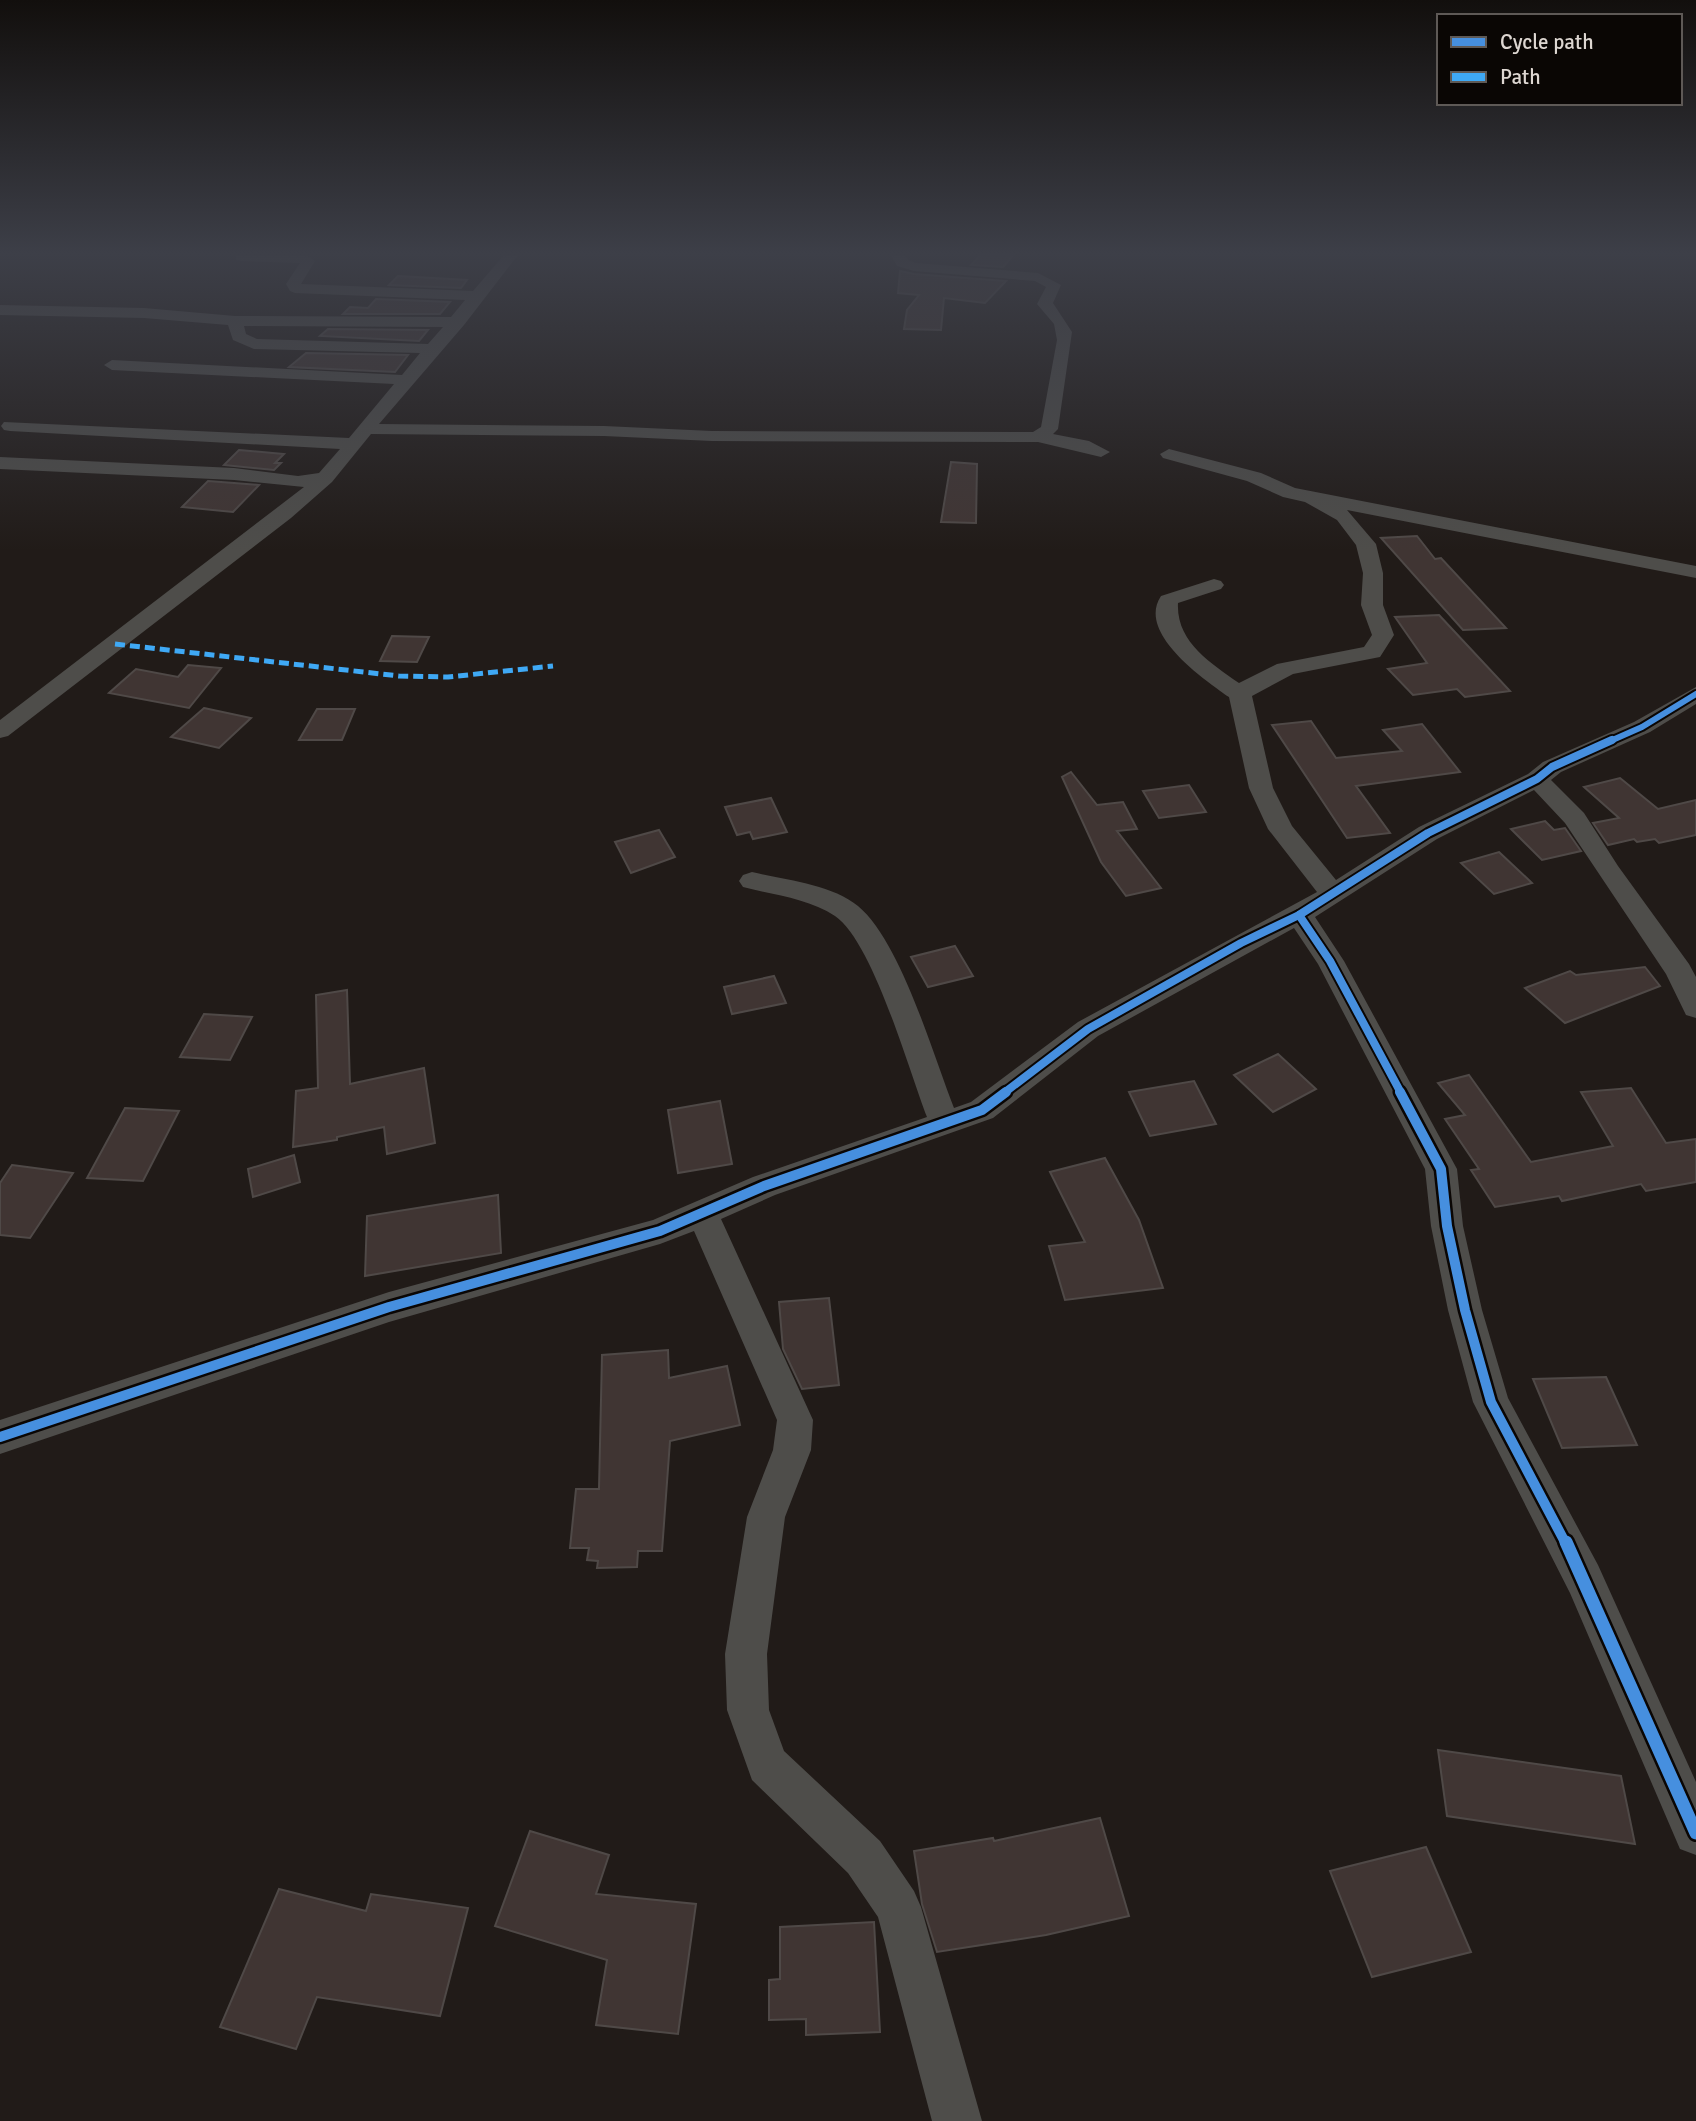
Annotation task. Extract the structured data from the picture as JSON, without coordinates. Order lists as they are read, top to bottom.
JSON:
{
  "legend": ["Cycle path", "Path"]
}
